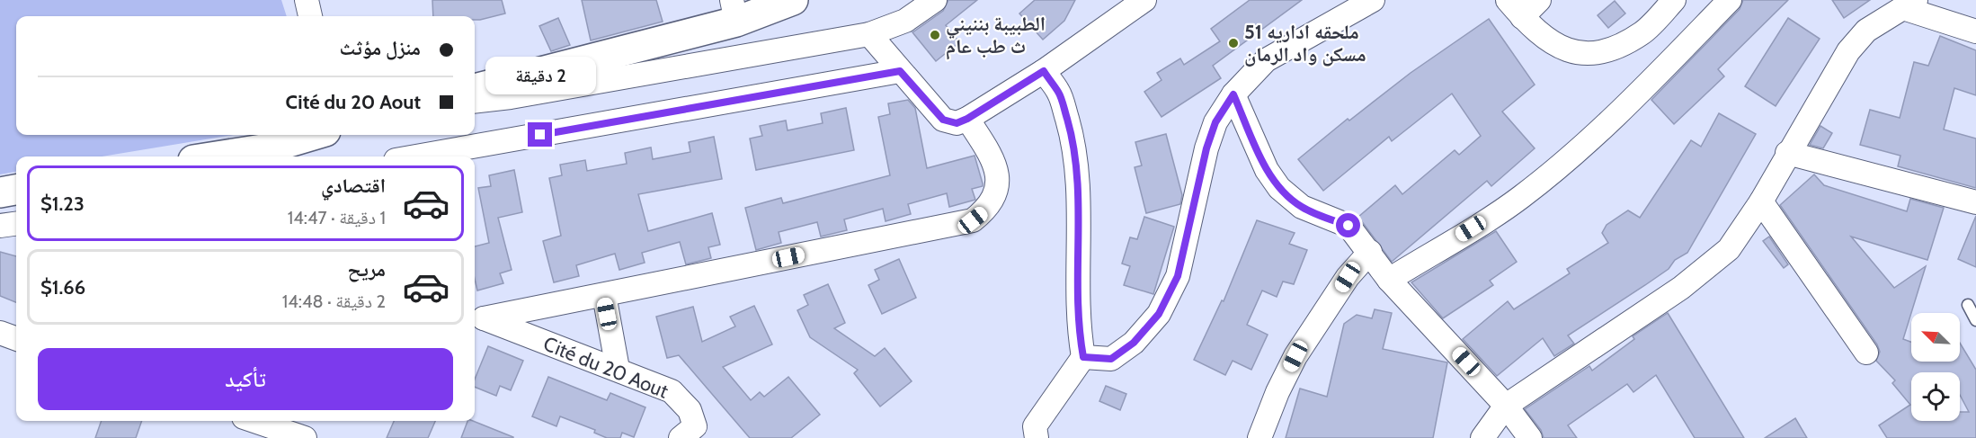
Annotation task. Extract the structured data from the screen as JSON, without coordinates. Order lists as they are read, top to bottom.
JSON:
{
  "streets": {
    "street": ["Cité du 20 Aout"]
  },
  "places": ["الطبيبة بننيني ث طب عام", "ملحقه اداريه 51 مسكن واد الرمان"],
  "north": "top left",
  "page": {
    "banner": ["منزل مؤثث", "Cité du 20 Aout"],
    "bubble": "2 دقيقة",
    "list": [
      {
        "name": "اقتصادي",
        "note": "1 دقيقة · 14:47",
        "value": "$1.23"
      },
      {
        "name": "مريح",
        "note": "2 دقيقة · 14:48",
        "value": "$1.66"
      }
    ],
    "buttons": "تأكيد"
  }
}
